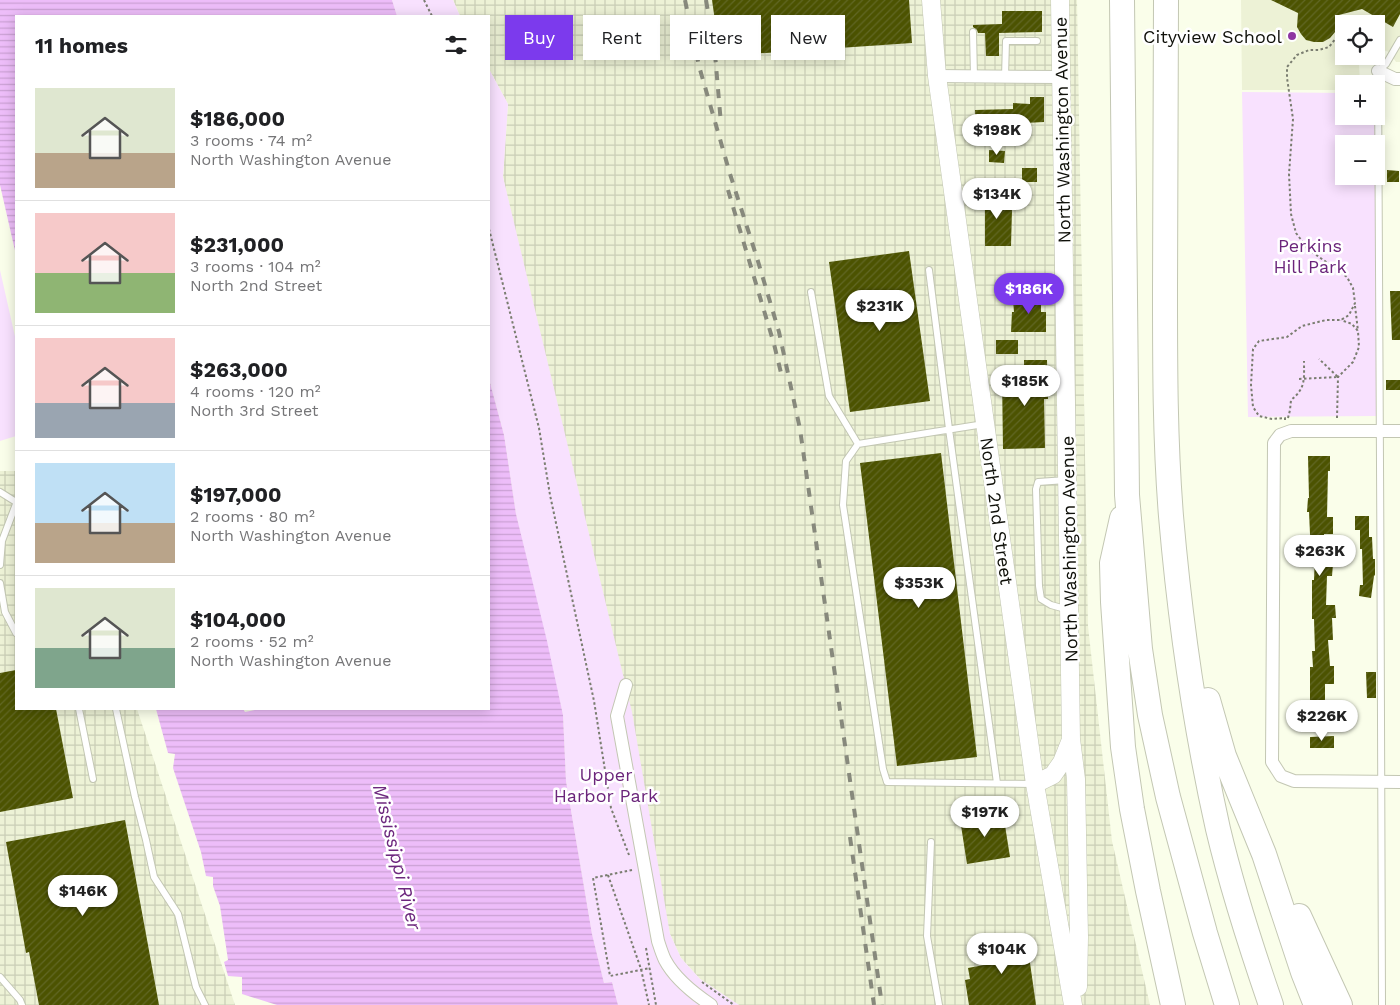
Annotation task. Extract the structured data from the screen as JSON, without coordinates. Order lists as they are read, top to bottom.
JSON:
{
  "streets": {
    "street": ["North Washington Avenue", "North 2nd Street"]
  },
  "crossings": [
    ["North Washington Avenue", "North 2nd Street"]
  ],
  "water": ["Mississippi River"],
  "parks": ["Perkins Hill Park", "Upper Harbor Park"],
  "places": ["Cityview School"],
  "page": {
    "map_buttons": ["+", "−"],
    "chip": [
      "Buy",
      "Rent",
      "Filters",
      "New"
    ],
    "heading": "11 homes",
    "list": [
      {
        "name": "$186,000",
        "note": "3 rooms · 74 m² · North Washington Avenue"
      },
      {
        "name": "$231,000",
        "note": "3 rooms · 104 m² · North 2nd Street"
      },
      {
        "name": "$263,000",
        "note": "4 rooms · 120 m² · North 3rd Street"
      },
      {
        "name": "$197,000",
        "note": "2 rooms · 80 m² · North Washington Avenue"
      },
      {
        "name": "$104,000",
        "note": "2 rooms · 52 m² · North Washington Avenue"
      }
    ],
    "price": [
      "$198K",
      "$134K",
      "$186K",
      "$231K",
      "$185K",
      "$263K",
      "$353K",
      "$226K",
      "$197K",
      "$146K",
      "$104K"
    ]
  }
}
